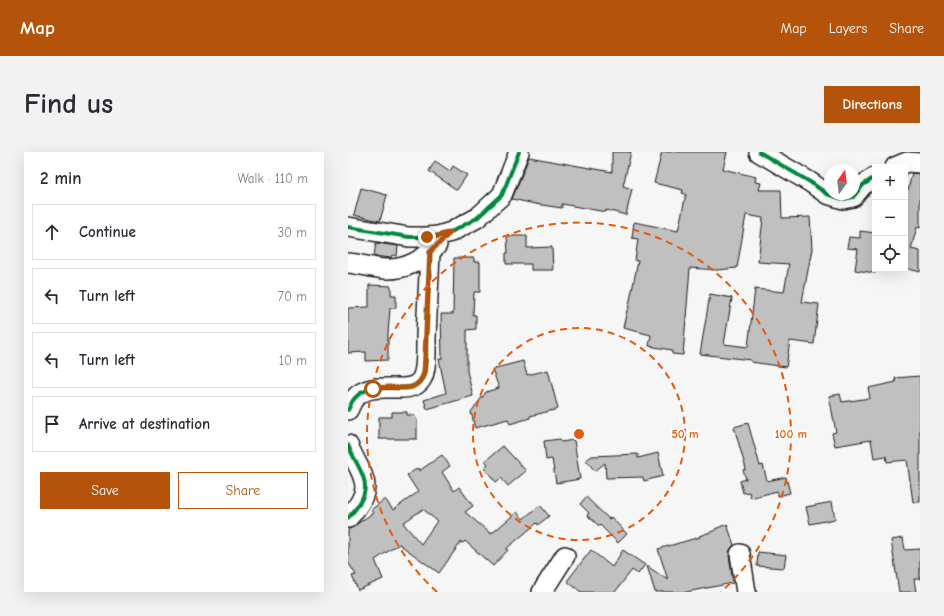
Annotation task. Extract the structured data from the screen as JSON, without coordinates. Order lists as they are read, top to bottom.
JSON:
{
  "north": "top",
  "page": {
    "header": "Map",
    "nav": ["Map", "Layers", "Share"],
    "buttons": [
      "Directions",
      ["Save", "Share"]
    ],
    "title": "Find us",
    "heading": ["2 min", "Walk · 110 m"],
    "map_buttons": ["+", "−"],
    "list": [
      ["Continue", "30 m"],
      ["Turn left", "70 m"],
      ["Turn left", "10 m"],
      "Arrive at destination"
    ]
  },
  "rings": ["50 m", "100 m"]
}
